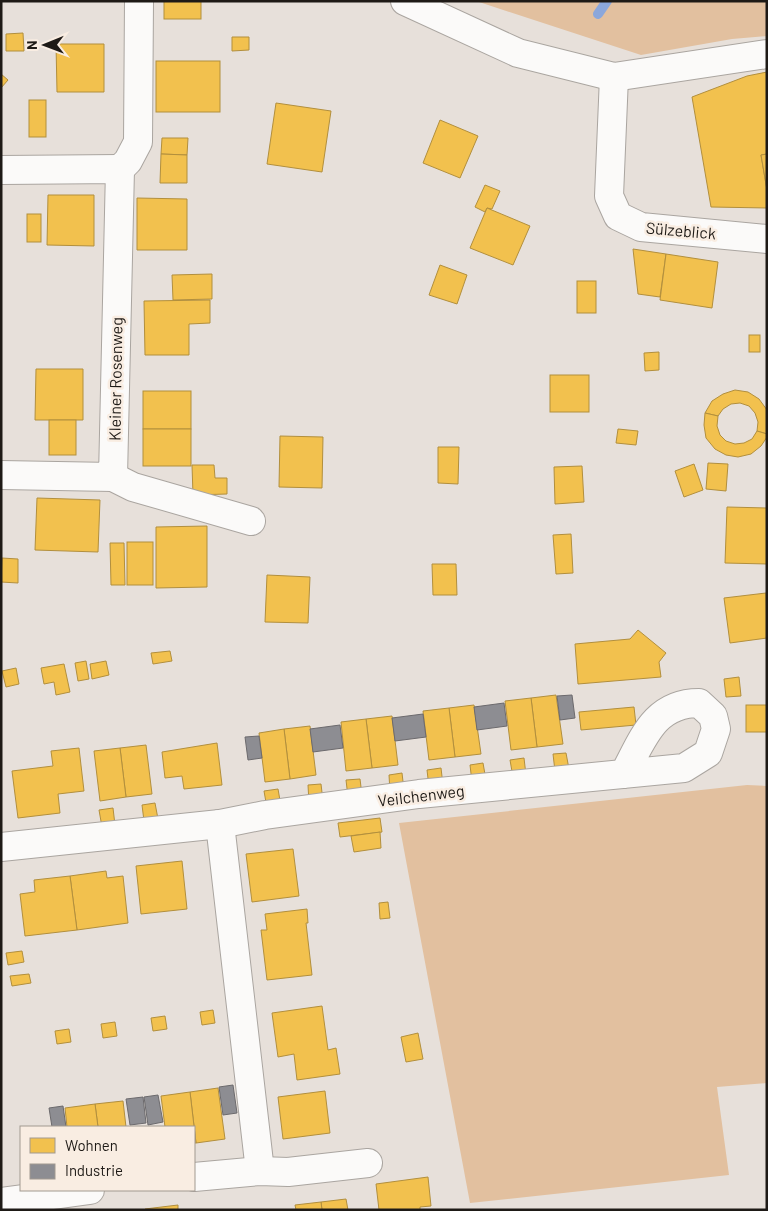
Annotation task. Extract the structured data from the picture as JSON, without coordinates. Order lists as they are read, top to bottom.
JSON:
{
  "streets": {
    "street": ["Sülzeblick", "Kleiner Rosenweg", "Veilchenweg"]
  },
  "legend": ["Wohnen", "Industrie"],
  "north": "left"
}
